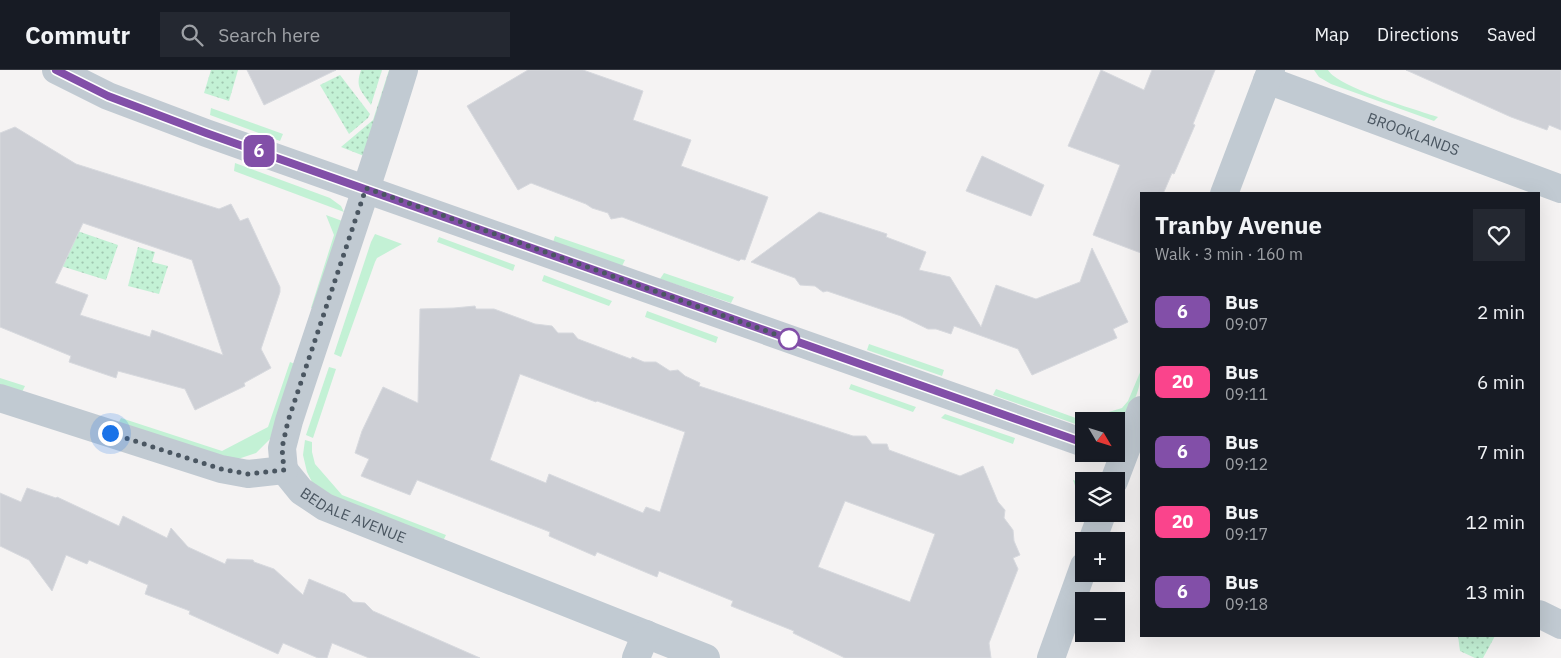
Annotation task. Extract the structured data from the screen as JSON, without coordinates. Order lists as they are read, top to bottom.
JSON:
{
  "streets": {
    "street": ["BROOKLANDS", "BEDALE AVENUE"]
  },
  "lines": ["bus line 6"],
  "north": "bottom right",
  "page": {
    "header": "Commutr",
    "search": "Search here",
    "nav": ["Map", "Directions", "Saved"],
    "on_map": "6",
    "heading": ["Tranby Avenue", "Walk · 3 min · 160 m"],
    "list": [
      {
        "mark": "6",
        "name": "Bus",
        "note": "09:07",
        "value": "2 min"
      },
      {
        "mark": "20",
        "name": "Bus",
        "note": "09:11",
        "value": "6 min"
      },
      {
        "mark": "6",
        "name": "Bus",
        "note": "09:12",
        "value": "7 min"
      },
      {
        "mark": "20",
        "name": "Bus",
        "note": "09:17",
        "value": "12 min"
      },
      {
        "mark": "6",
        "name": "Bus",
        "note": "09:18",
        "value": "13 min"
      }
    ],
    "map_buttons": ["+", "−"]
  }
}
